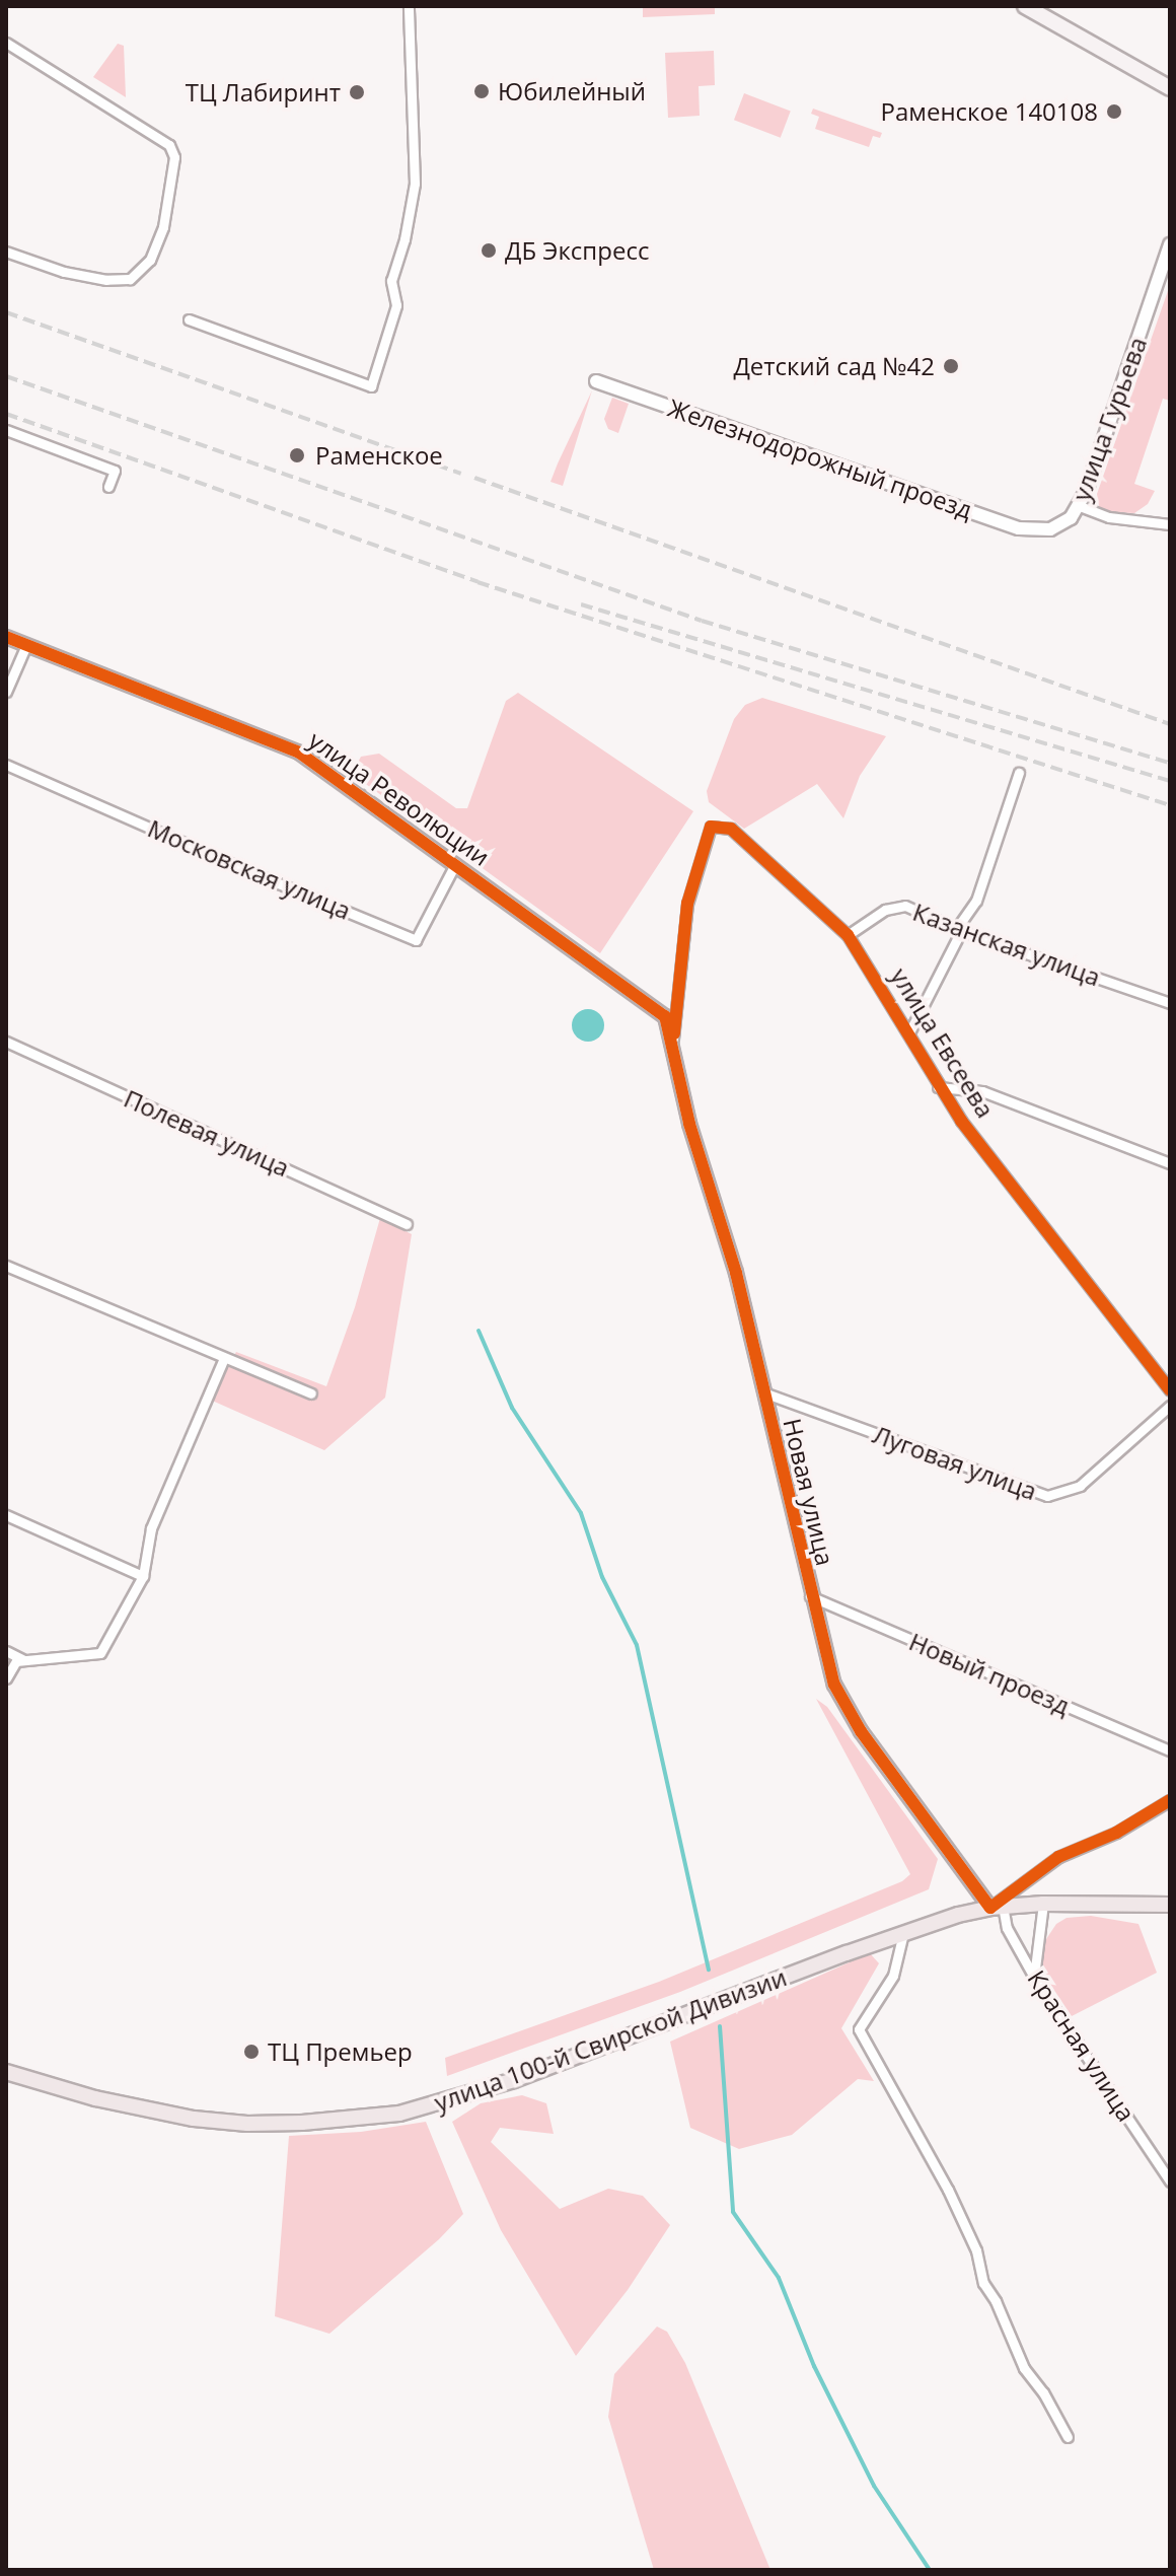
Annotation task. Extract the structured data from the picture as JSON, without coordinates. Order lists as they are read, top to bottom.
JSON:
{
  "streets": {
    "main road": ["улица 100-й Свирской Дивизии"],
    "street": [
      "улица Гурьева",
      "Железнодорожный проезд",
      "улица Революции",
      "Московская улица",
      "Казанская улица",
      "улица Евсеева",
      "Полевая улица",
      "Луговая улица",
      "Новая улица",
      "Новый проезд",
      "Красная улица"
    ]
  },
  "crossings": [
    ["улица Гурьева", "Железнодорожный проезд"],
    ["улица Революции", "Московская улица"],
    ["улица Революции", "улица Евсеева"],
    ["улица Революции", "Новая улица"],
    ["Казанская улица", "улица Евсеева"],
    ["улица Евсеева", "Новая улица"],
    ["Луговая улица", "Новая улица"],
    ["Новая улица", "Новый проезд"],
    ["Новая улица", "улица 100-й Свирской Дивизии"],
    ["Новая улица", "Красная улица"],
    ["улица 100-й Свирской Дивизии", "Красная улица"]
  ],
  "places": [
    "Юбилейный",
    "ТЦ Лабиринт",
    "Раменское 140108",
    "ДБ Экспресс",
    "Детский сад №42",
    "Раменское",
    "ТЦ Премьер"
  ]
}
